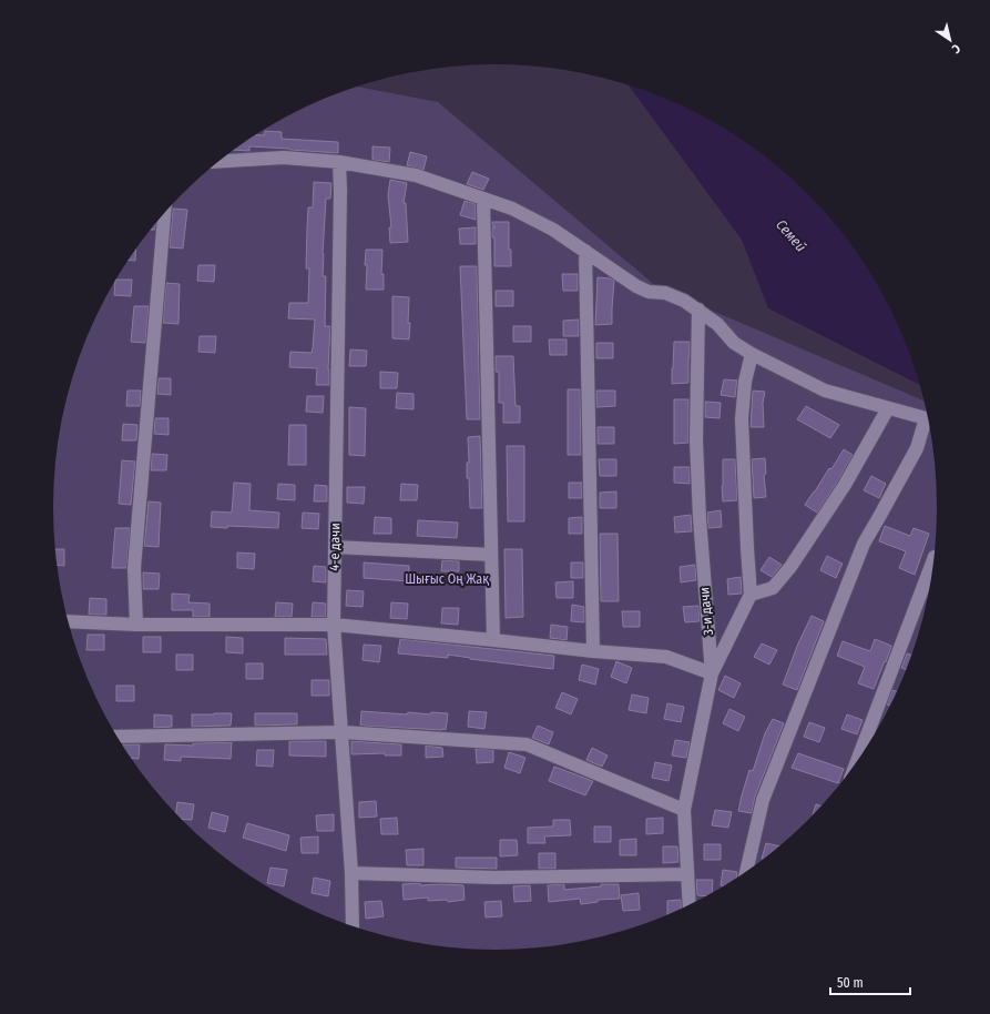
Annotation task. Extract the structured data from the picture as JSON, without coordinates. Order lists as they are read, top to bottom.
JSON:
{
  "streets": {
    "lane": ["4-е дачи", "3-и дачи"]
  },
  "water": ["Семей"],
  "parks": ["Шығыс Оң Жақ"],
  "scale_bar": "50 m",
  "north": "bottom right"
}
